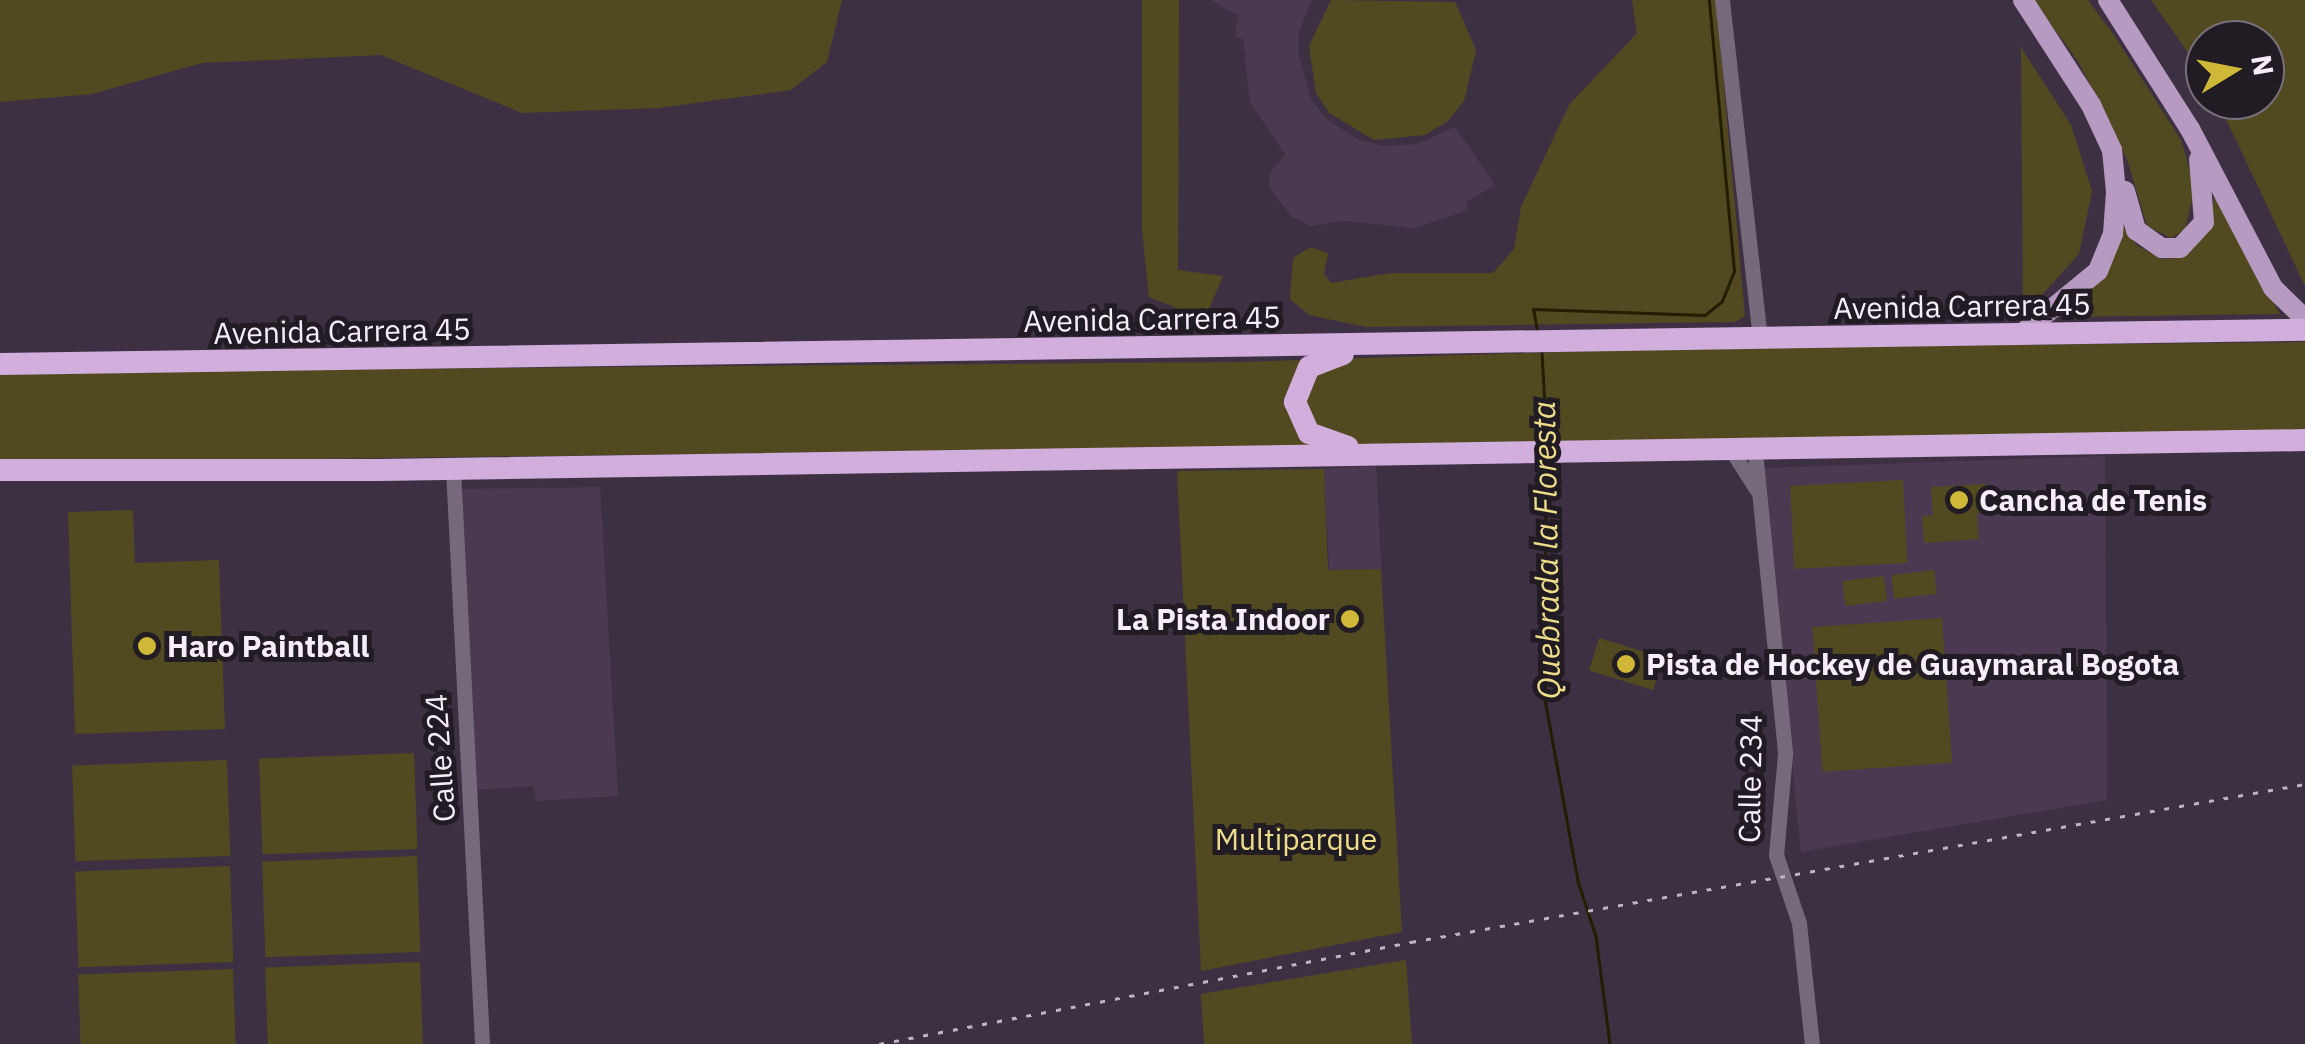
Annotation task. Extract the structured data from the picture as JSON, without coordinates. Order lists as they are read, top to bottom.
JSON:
{
  "streets": {
    "highway": ["Avenida Carrera 45"],
    "street": ["Calle 224", "Calle 234"]
  },
  "water": ["Quebrada la Floresta"],
  "parks": ["Multiparque"],
  "places": [
    "Cancha de Tenis",
    "La Pista Indoor",
    "Haro Paintball",
    "Pista de Hockey de Guaymaral Bogota"
  ],
  "north": "right"
}
